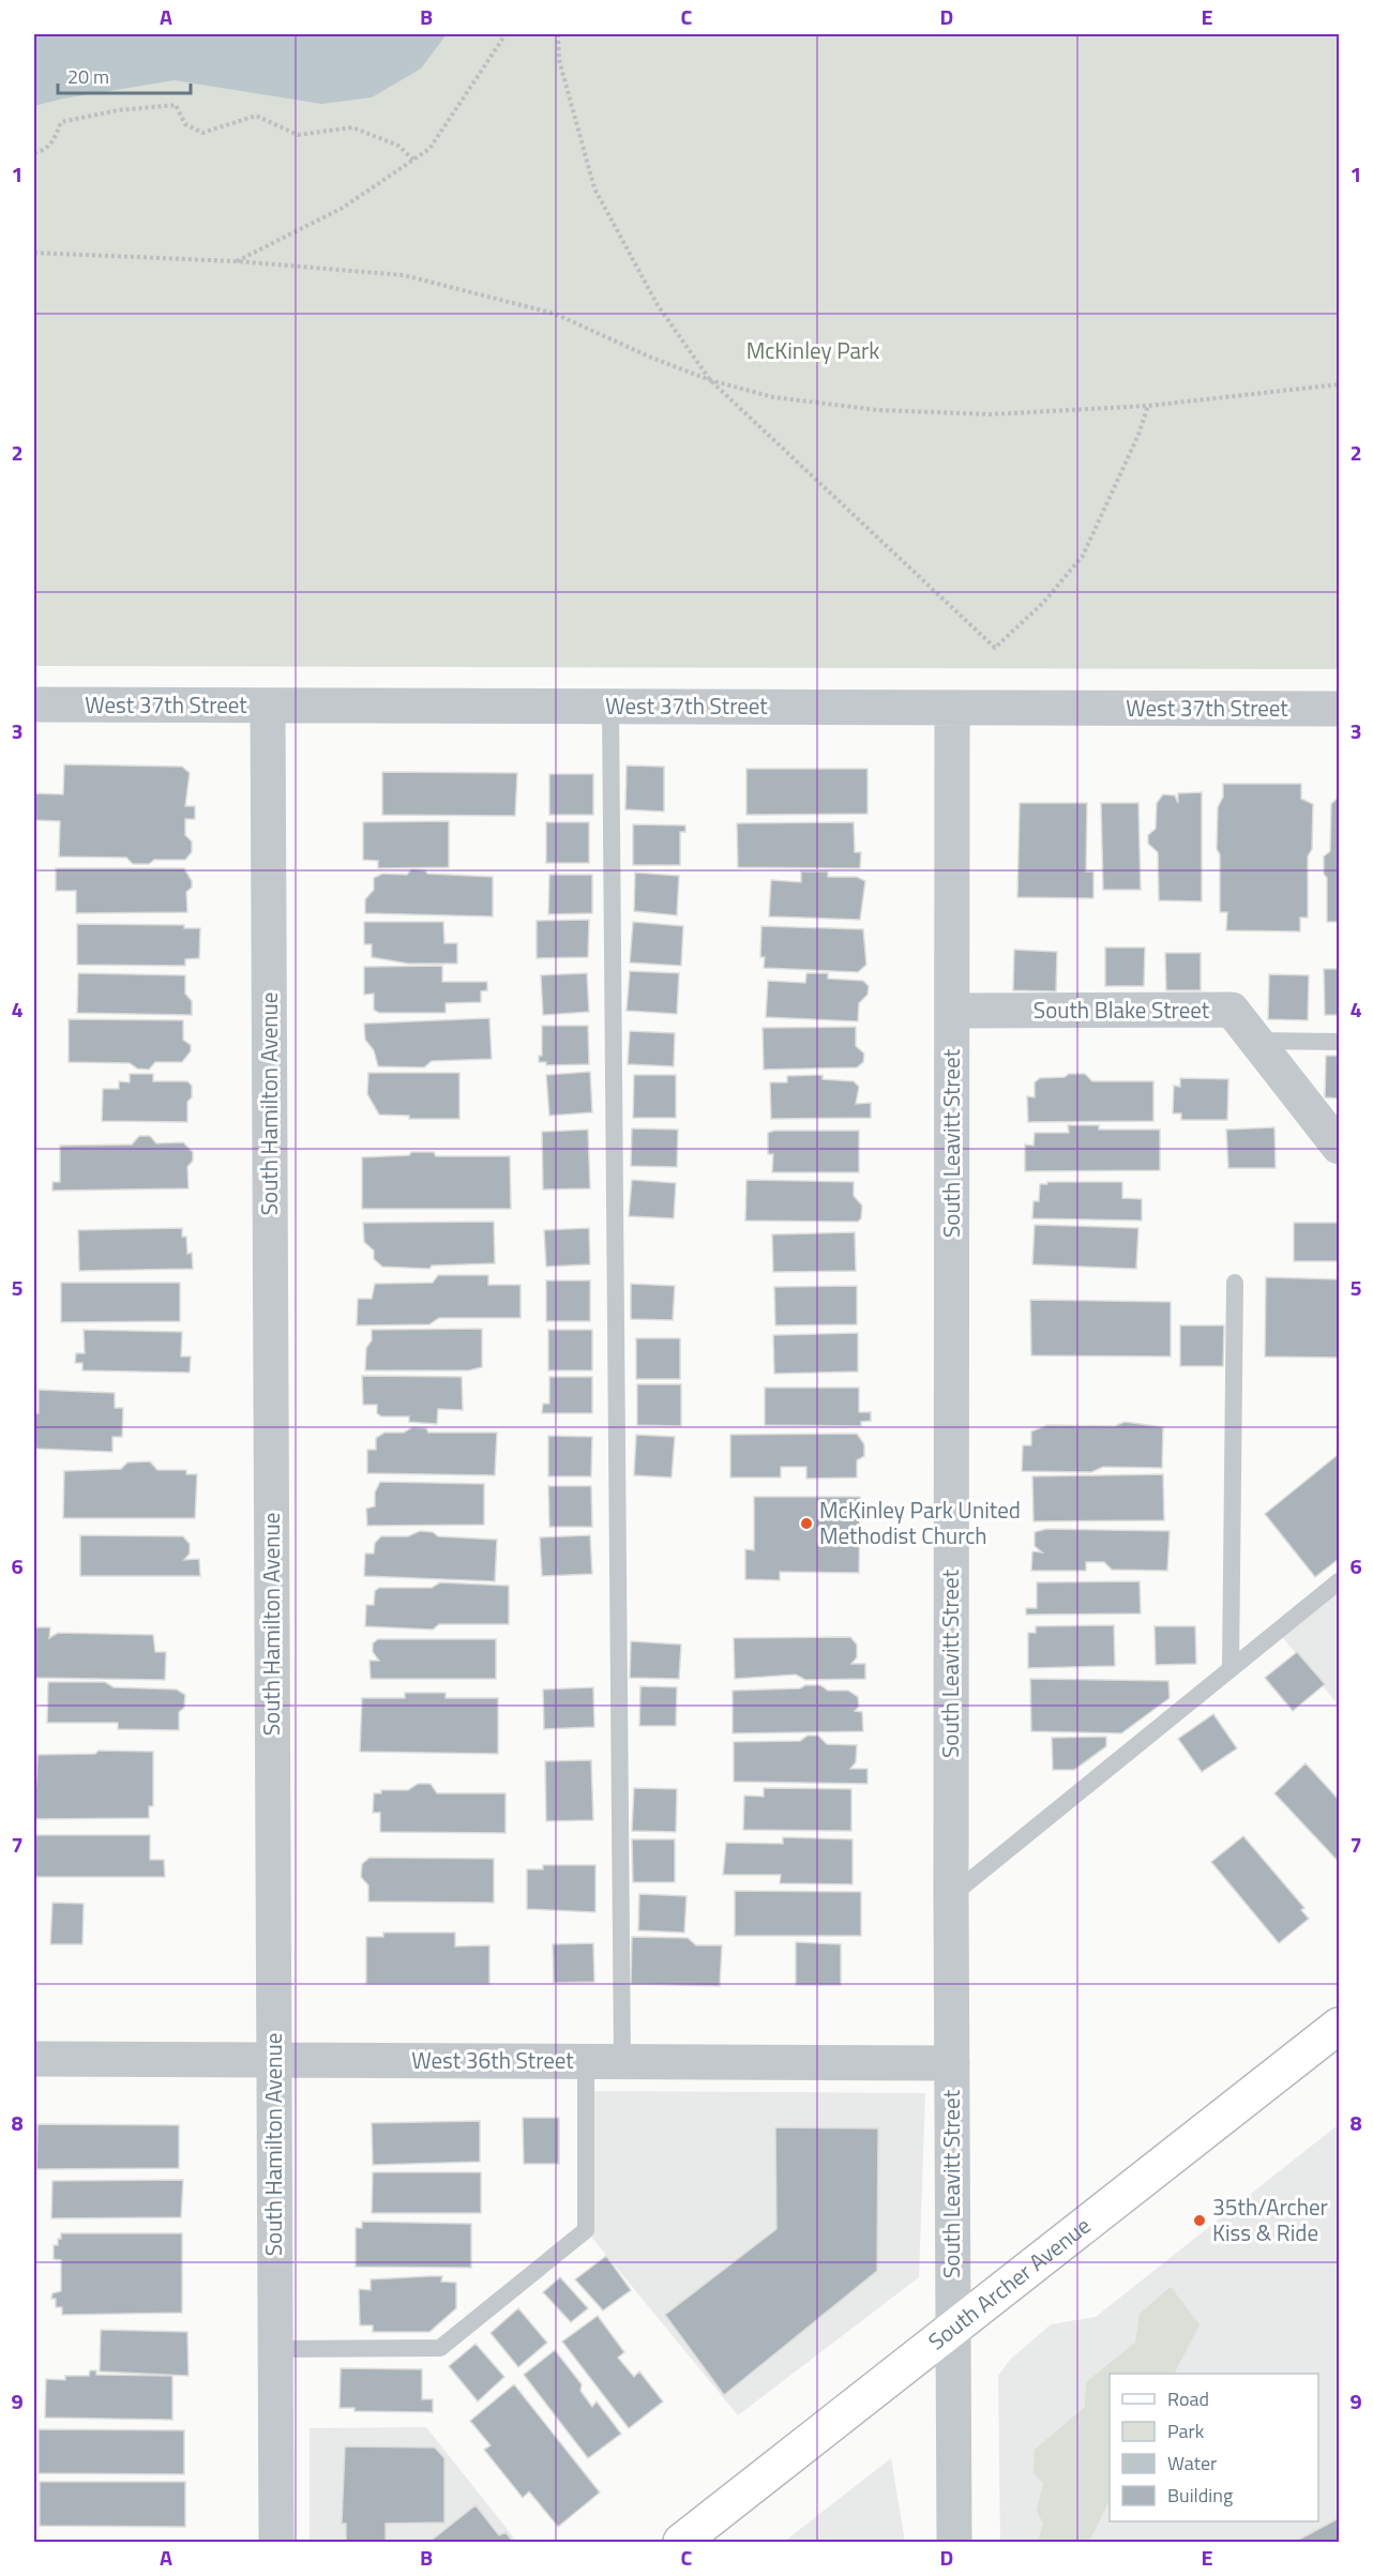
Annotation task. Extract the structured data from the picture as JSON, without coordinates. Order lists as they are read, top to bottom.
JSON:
{
  "streets": {
    "main road": ["South Archer Avenue"],
    "street": [
      "West 37th Street",
      "South Blake Street",
      "South Hamilton Avenue",
      "South Leavitt Street",
      "West 36th Street"
    ]
  },
  "crossings": [
    ["West 37th Street", "South Hamilton Avenue"],
    ["West 37th Street", "South Leavitt Street"],
    ["South Blake Street", "South Leavitt Street"],
    ["South Hamilton Avenue", "West 36th Street"],
    ["South Leavitt Street", "West 36th Street"],
    ["South Leavitt Street", "South Archer Avenue"]
  ],
  "parks": ["McKinley Park"],
  "places": ["McKinley Park United Methodist Church", "35th/Archer Kiss & Ride"],
  "legend": [
    "Road",
    "Park",
    "Water",
    "Building"
  ],
  "scale_bar": "20 m",
  "grid": {
    "columns": [
      "A",
      "B",
      "C",
      "D",
      "E"
    ],
    "rows": [
      "1",
      "2",
      "3",
      "4",
      "5",
      "6",
      "7",
      "8",
      "9"
    ]
  }
}
